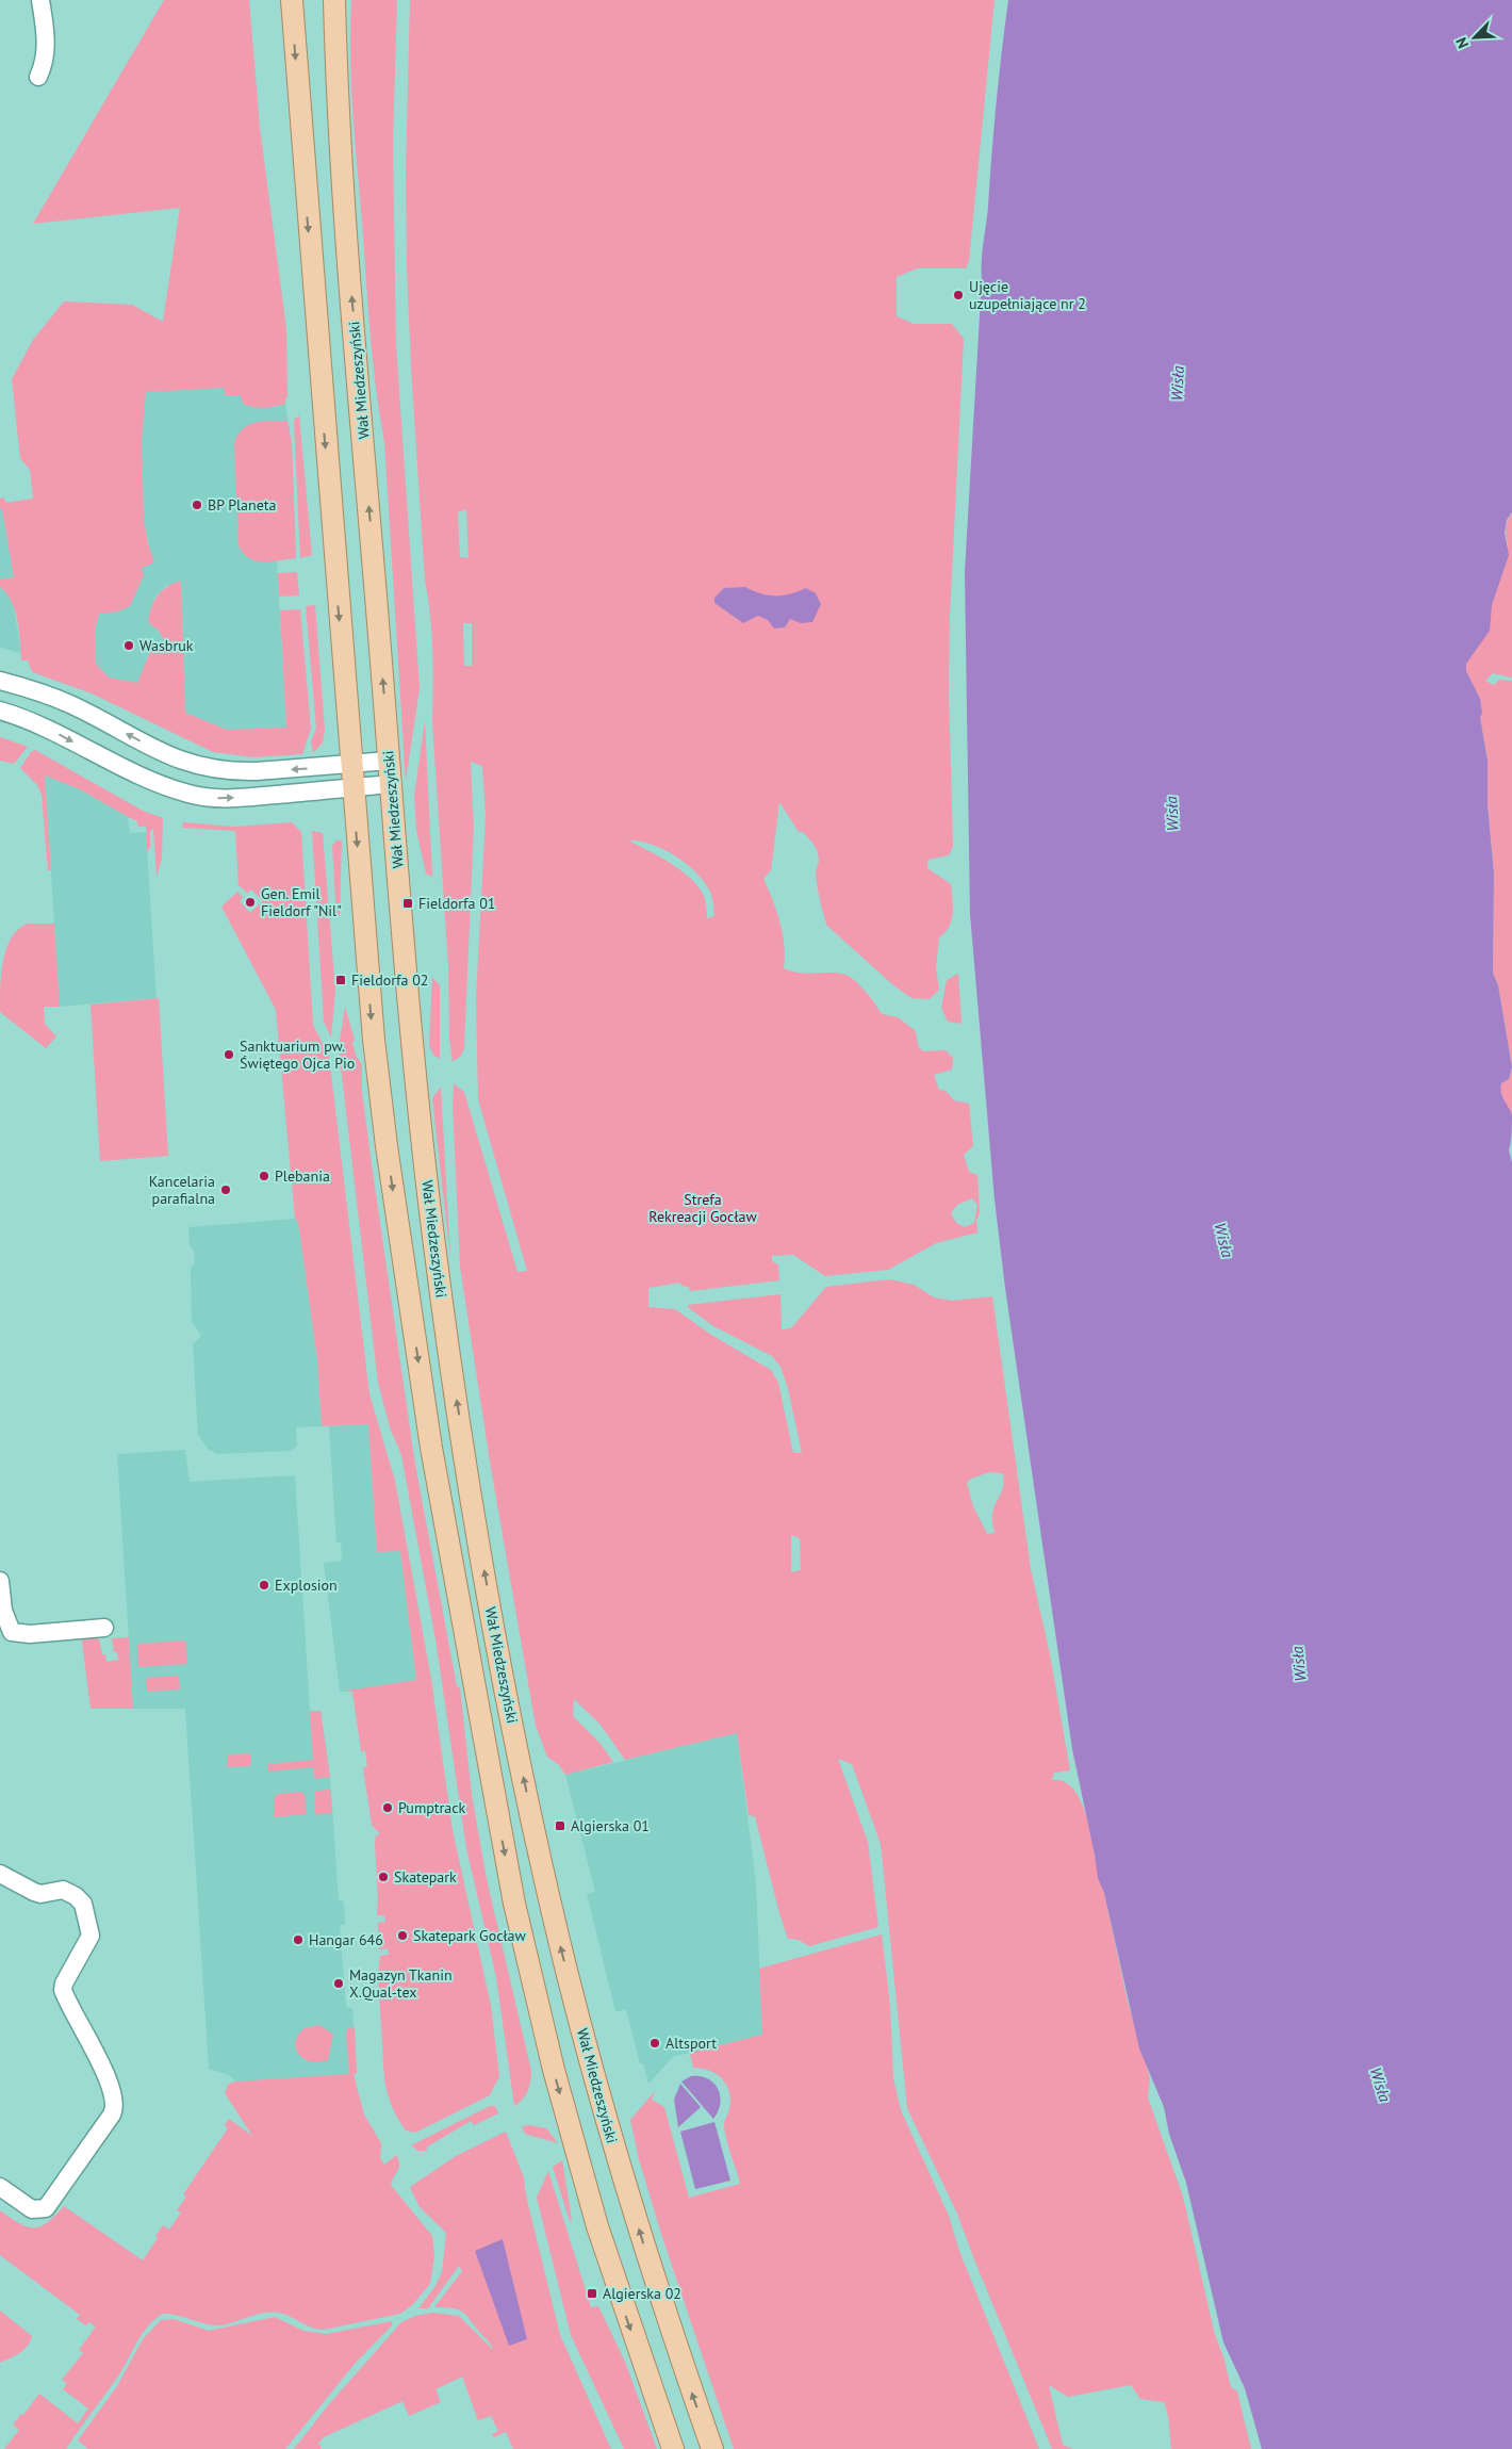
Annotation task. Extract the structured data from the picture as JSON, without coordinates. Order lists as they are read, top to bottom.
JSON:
{
  "streets": {
    "main road": ["Wał Miedzeszyński"]
  },
  "water": ["Wisła"],
  "parks": ["Strefa Rekreacji Gocław"],
  "places": {
    "other": [
      "Ujęcie uzupełniające nr 2",
      "BP Planeta",
      "Wasbruk",
      "Gen. Emil Fieldorf \"Nil\"",
      "Sanktuarium pw. Świętego Ojca Pio",
      "Plebania",
      "Kancelaria parafialna",
      "Explosion",
      "Pumptrack",
      "Skatepark",
      "Skatepark Gocław",
      "Hangar 646",
      "Magazyn Tkanin X.Qual-tex",
      "Altsport"
    ],
    "transit": [
      "Fieldorfa 01",
      "Fieldorfa 02",
      "Algierska 01",
      "Algierska 02"
    ]
  },
  "north": "bottom left"
}
